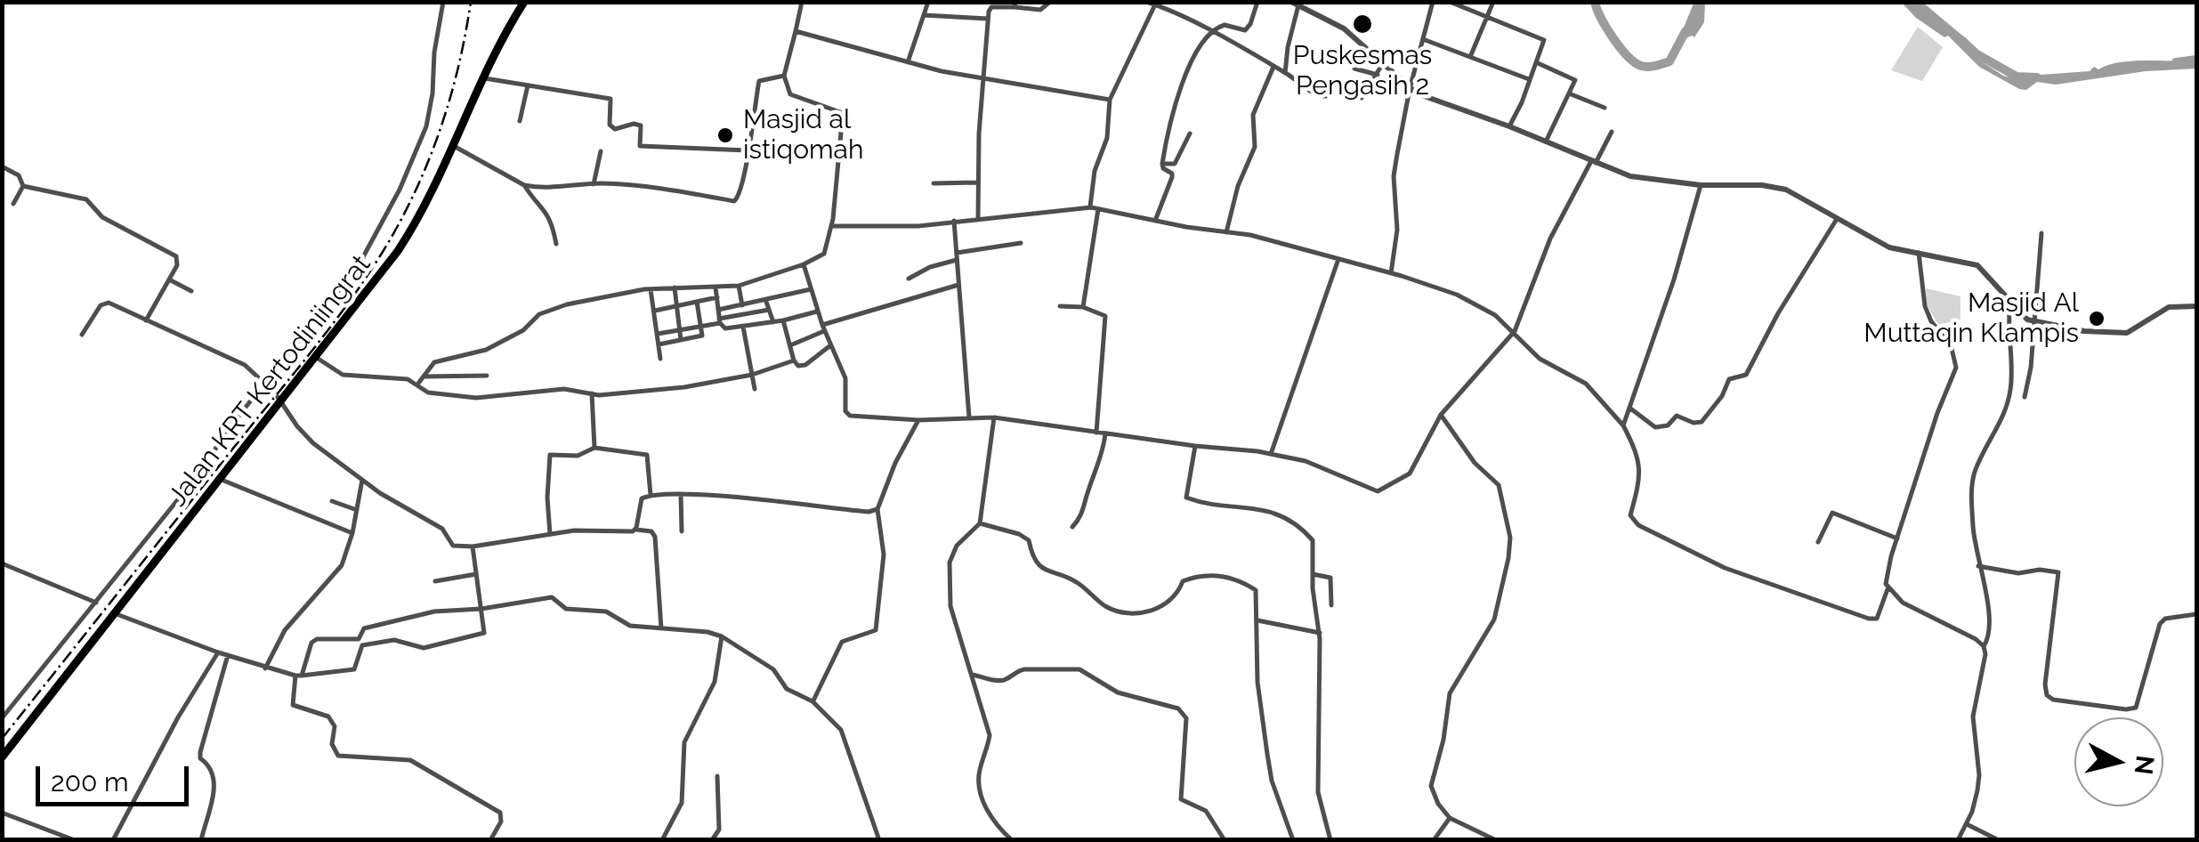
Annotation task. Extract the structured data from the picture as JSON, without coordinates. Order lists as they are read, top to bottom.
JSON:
{
  "streets": {
    "main road": ["Jalan KRT Kertodiniingrat"]
  },
  "places": ["Puskesmas Pengasih 2", "Masjid al istiqomah", "Masjid Al Muttaqin Klampis"],
  "scale_bar": "200 m",
  "north": "right"
}
